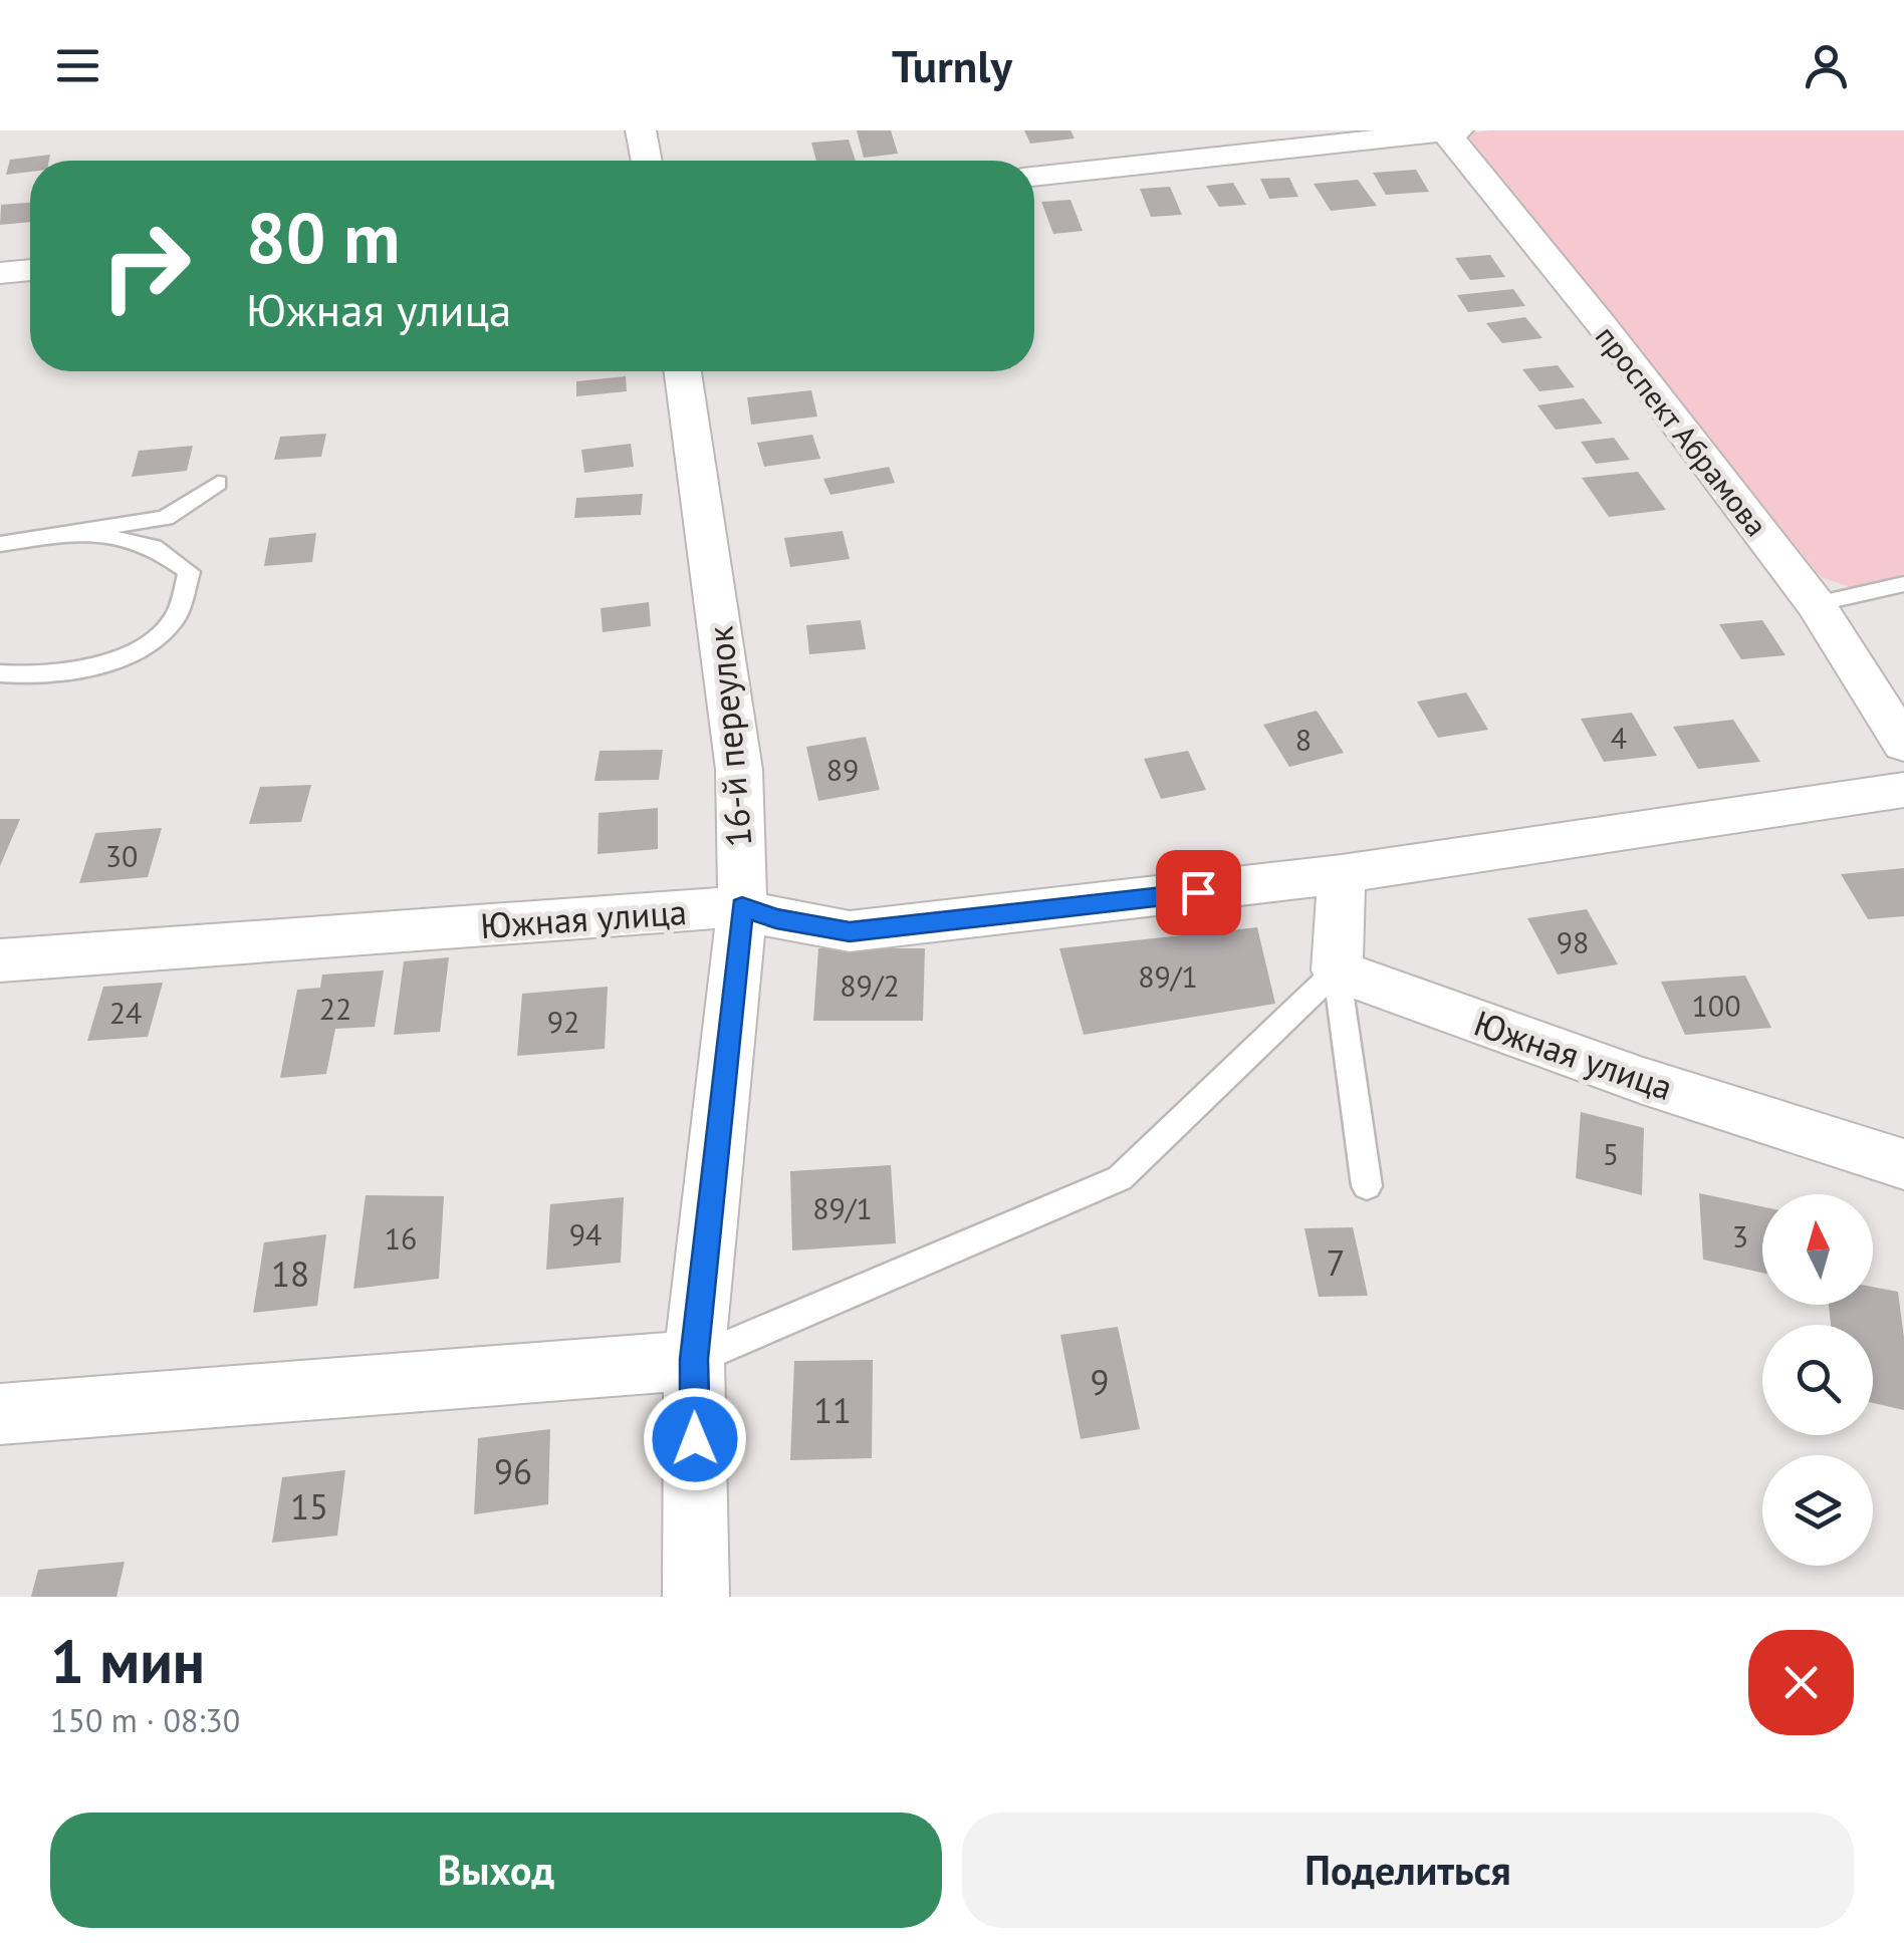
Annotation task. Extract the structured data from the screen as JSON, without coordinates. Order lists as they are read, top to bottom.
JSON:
{
  "streets": {
    "street": ["проспект Абрамова", "16-й переулок", "Южная улица"]
  },
  "crossings": [
    ["16-й переулок", "Южная улица"]
  ],
  "house_numbers": [
    "4",
    "8",
    "89",
    "30",
    "98",
    "89/1",
    "89/2",
    "100",
    "22",
    "24",
    "92",
    "5",
    "89/1",
    "94",
    "3",
    "16",
    "7",
    "18",
    "9",
    "11",
    "96",
    "15"
  ],
  "north": "top",
  "page": {
    "header": "Turnly",
    "turn": ["80 m", "Южная улица"],
    "heading": ["1 мин", "150 m · 08:30"],
    "buttons": ["Выход", "Поделиться"]
  }
}
